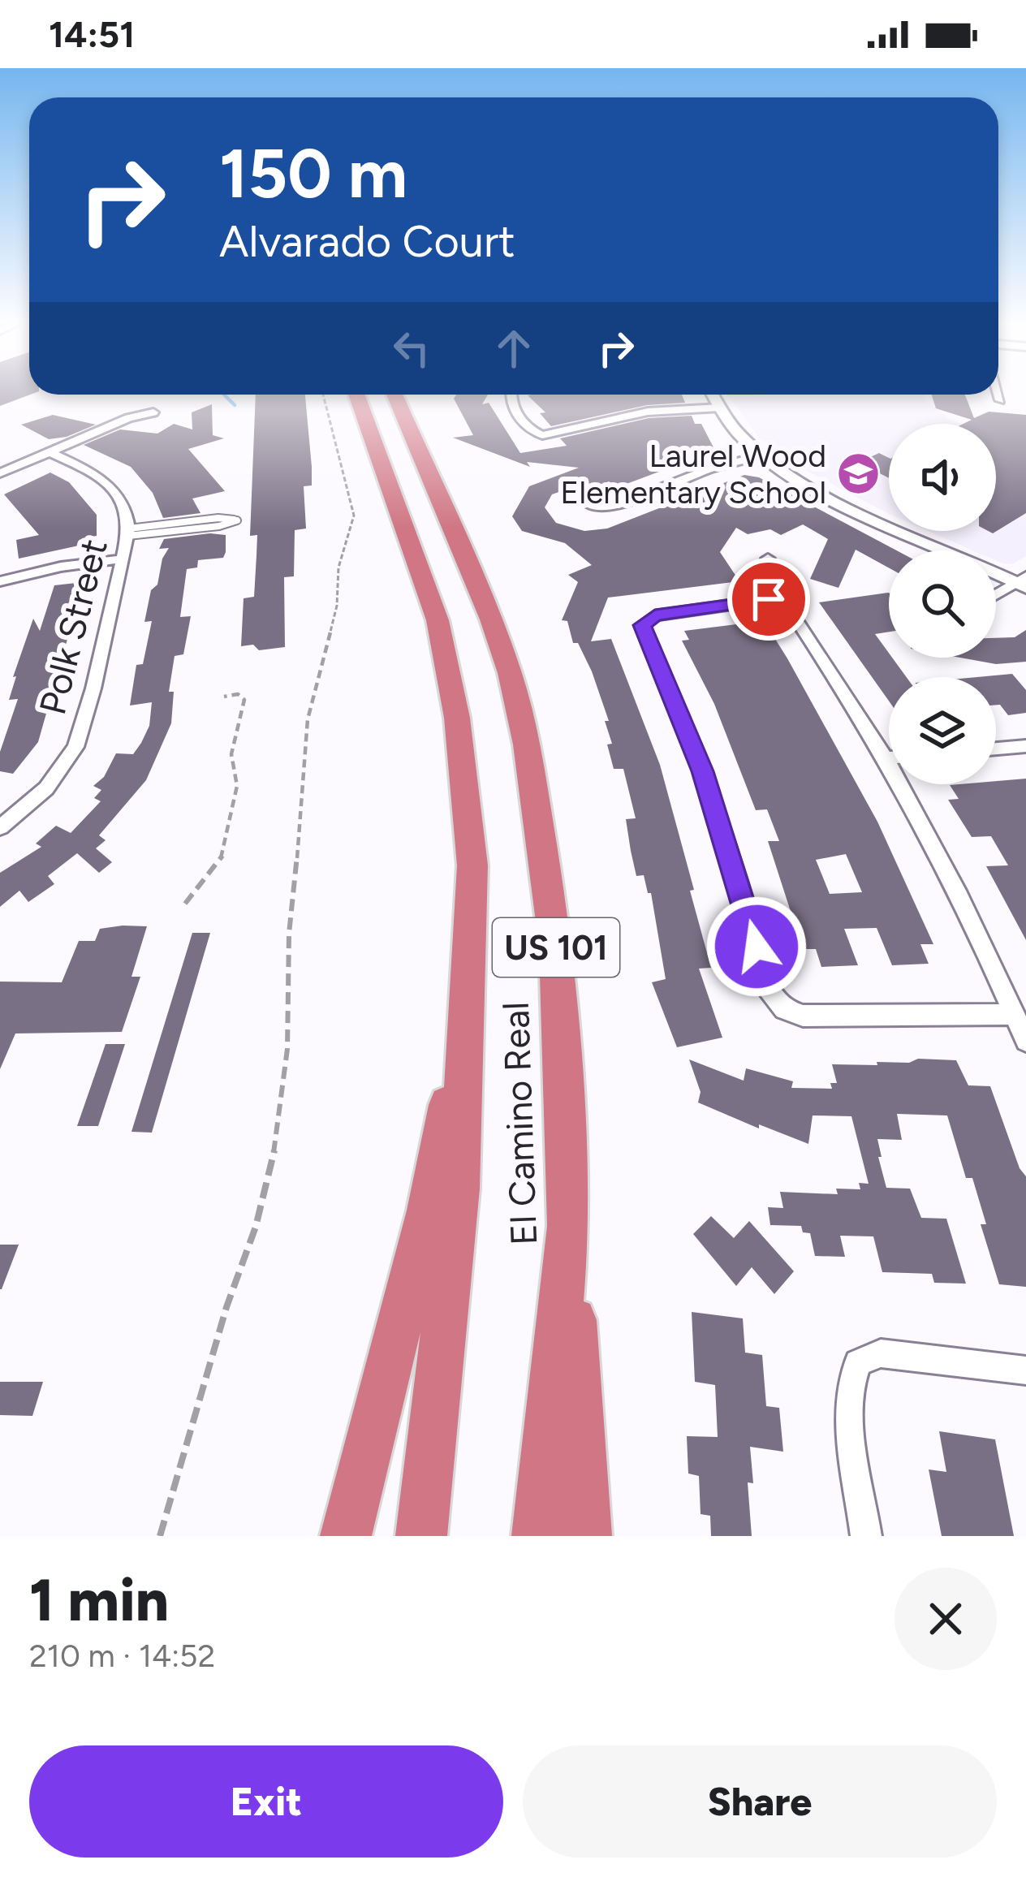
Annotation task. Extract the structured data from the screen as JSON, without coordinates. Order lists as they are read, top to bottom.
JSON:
{
  "streets": {
    "highway": ["US 101", "El Camino Real"],
    "street": ["Polk Street"]
  },
  "places": {
    "school or university": ["Laurel Wood Elementary School"]
  },
  "page": {
    "status": "14:51",
    "turn": ["150 m", "Alvarado Court"],
    "heading": ["1 min", "210 m · 14:52"],
    "buttons": ["Exit", "Share"]
  }
}
